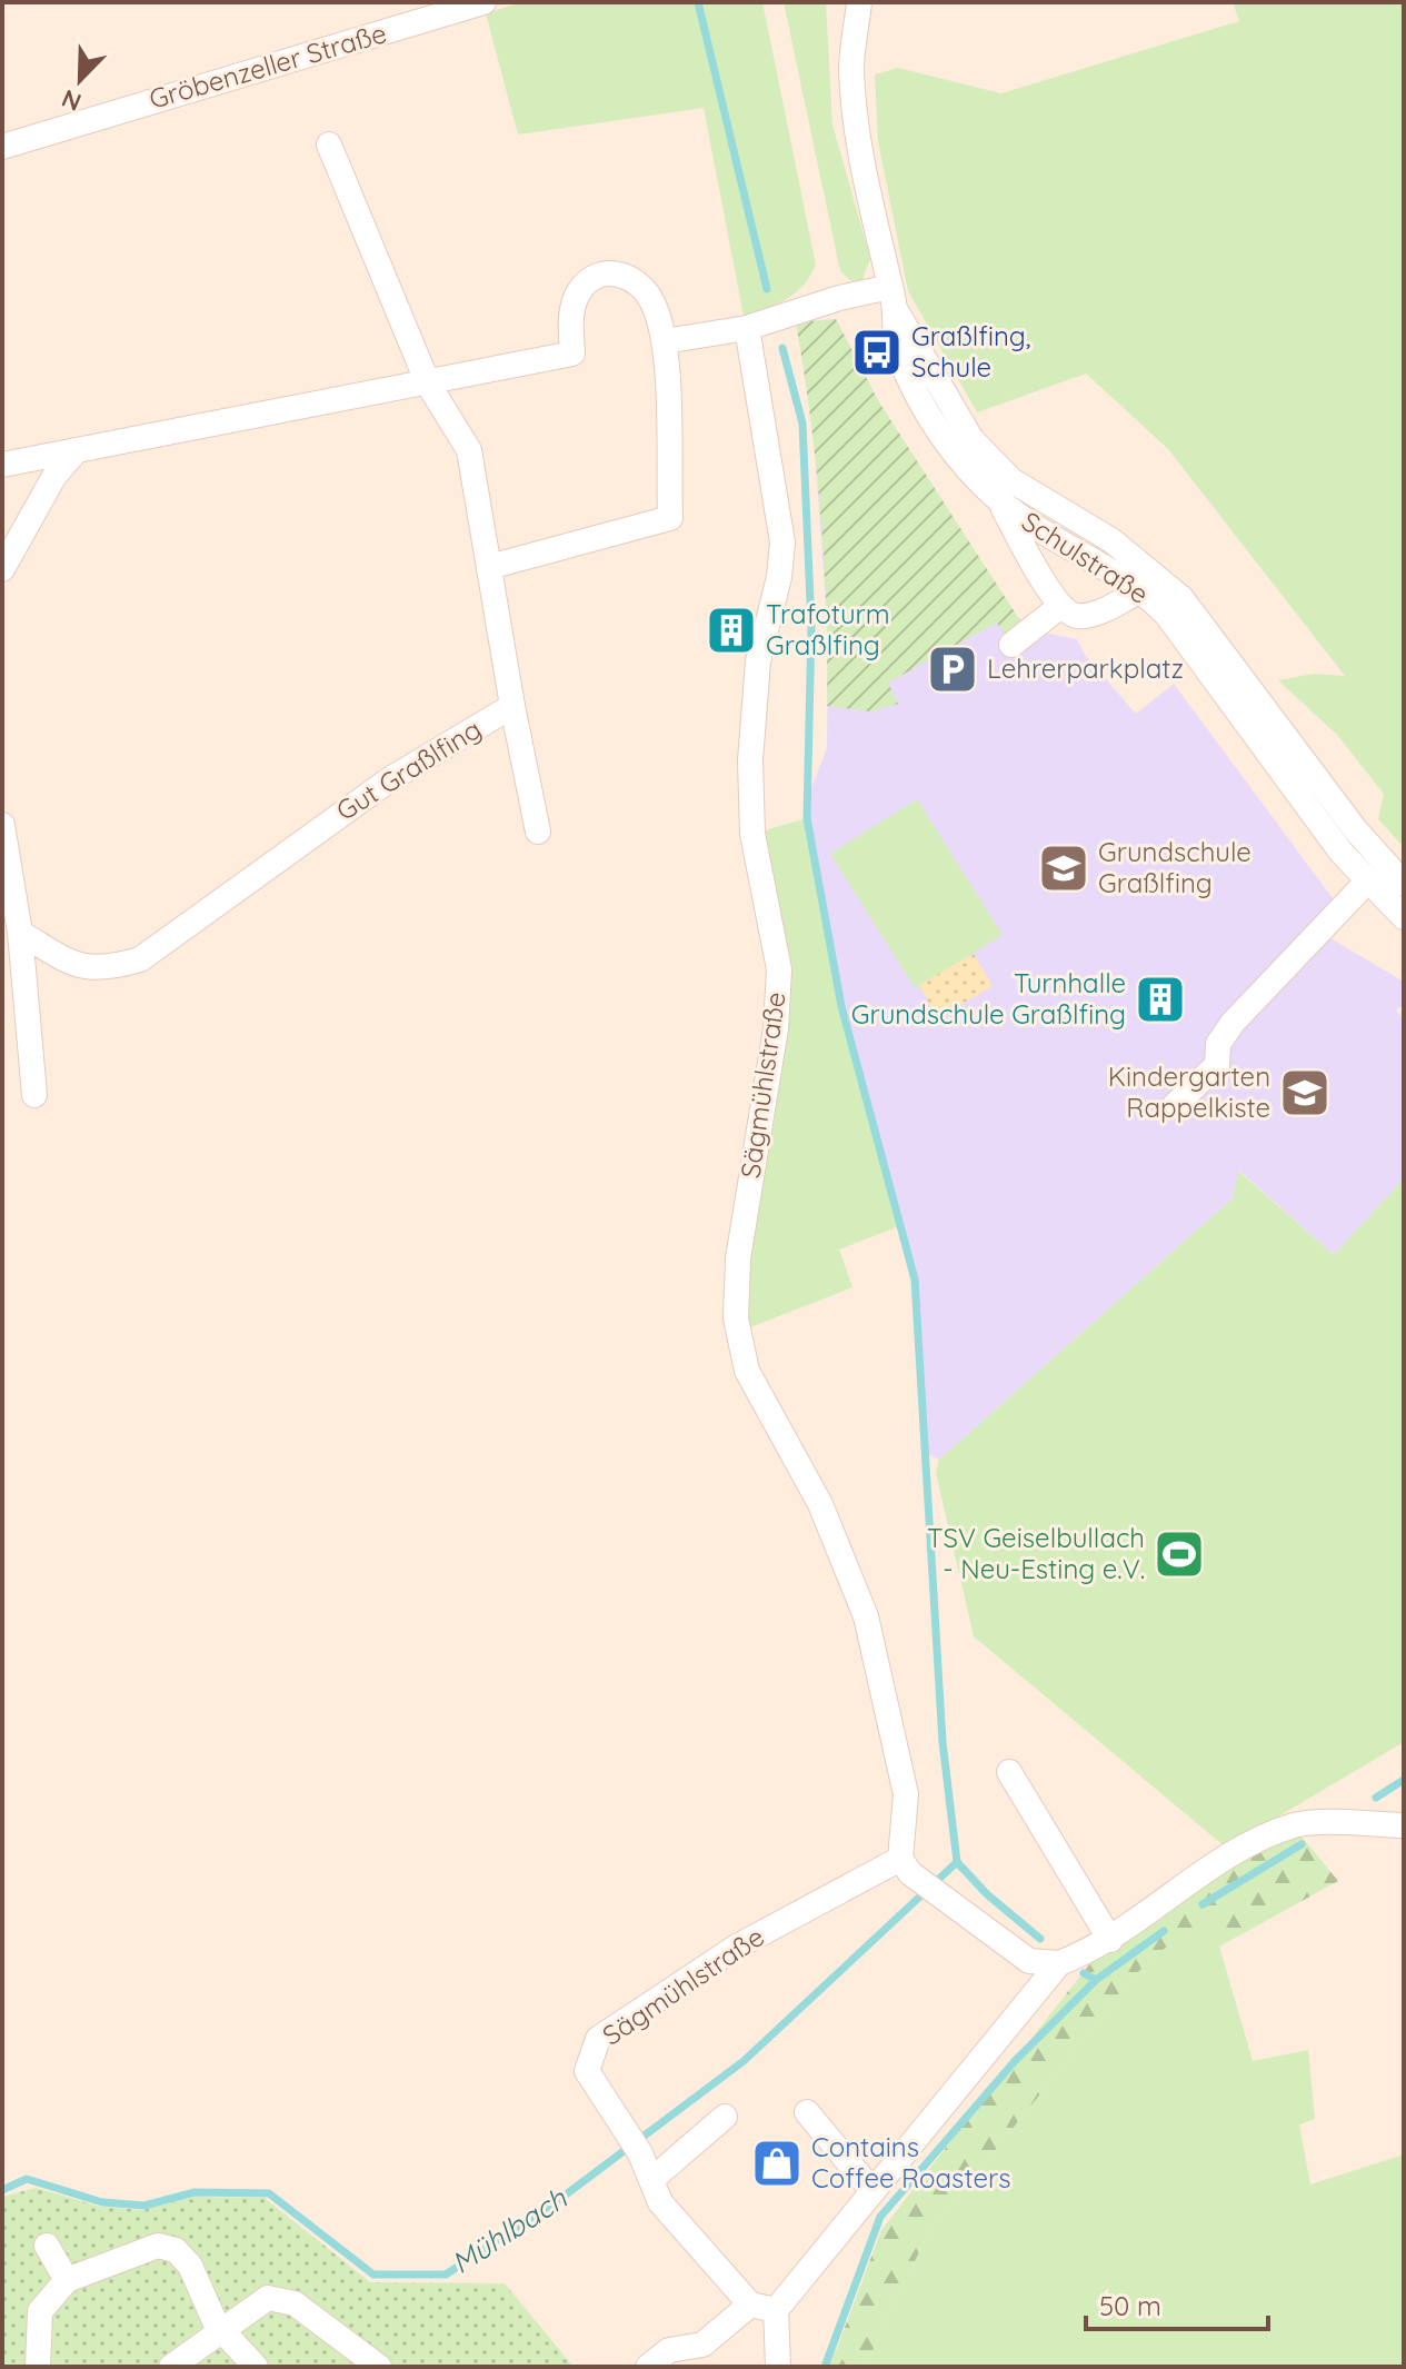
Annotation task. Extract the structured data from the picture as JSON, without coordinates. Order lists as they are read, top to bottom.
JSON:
{
  "streets": {
    "street": [
      "Gröbenzeller Straße",
      "Schulstraße",
      "Gut Graßlfing",
      "Sägmühlstraße"
    ]
  },
  "water": ["Mühlbach"],
  "places": {
    "bus stop": ["Graßlfing, Schule"],
    "building": ["Trafoturm Graßlfing", "Turnhalle Grundschule Graßlfing"],
    "parking": ["Lehrerparkplatz"],
    "school or university": ["Grundschule Graßlfing", "Kindergarten Rappelkiste"],
    "sports": ["TSV Geiselbullach - Neu-Esting e.V."],
    "shop": ["Contains Coffee Roasters"]
  },
  "scale_bar": "50 m",
  "north": "bottom left"
}
